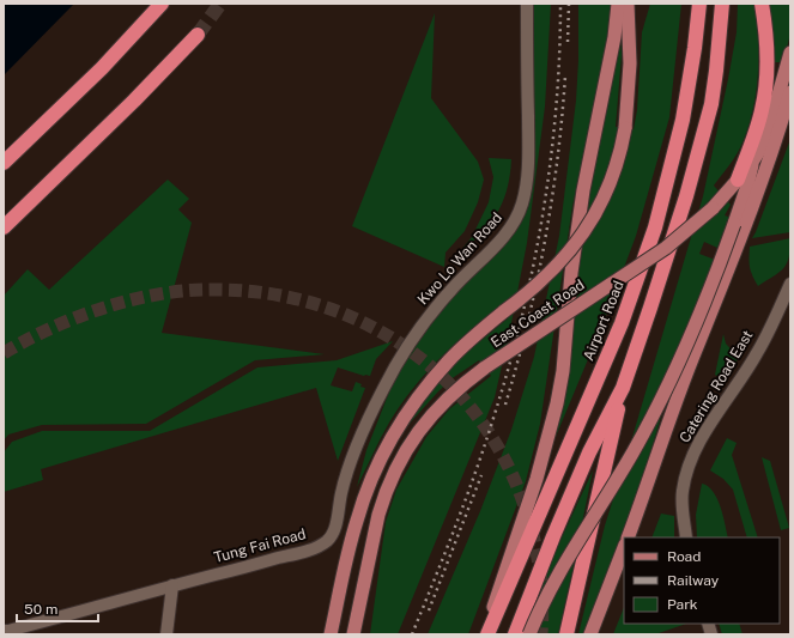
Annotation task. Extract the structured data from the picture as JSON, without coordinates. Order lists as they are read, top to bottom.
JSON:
{
  "streets": {
    "highway": ["Airport Road"],
    "main road": ["East Coast Road"],
    "street": ["Kwo Lo Wan Road", "Catering Road East", "Tung Fai Road"]
  },
  "crossings": [
    ["Kwo Lo Wan Road", "Tung Fai Road"]
  ],
  "legend": ["Road", "Railway", "Park"],
  "scale_bar": "50 m"
}
